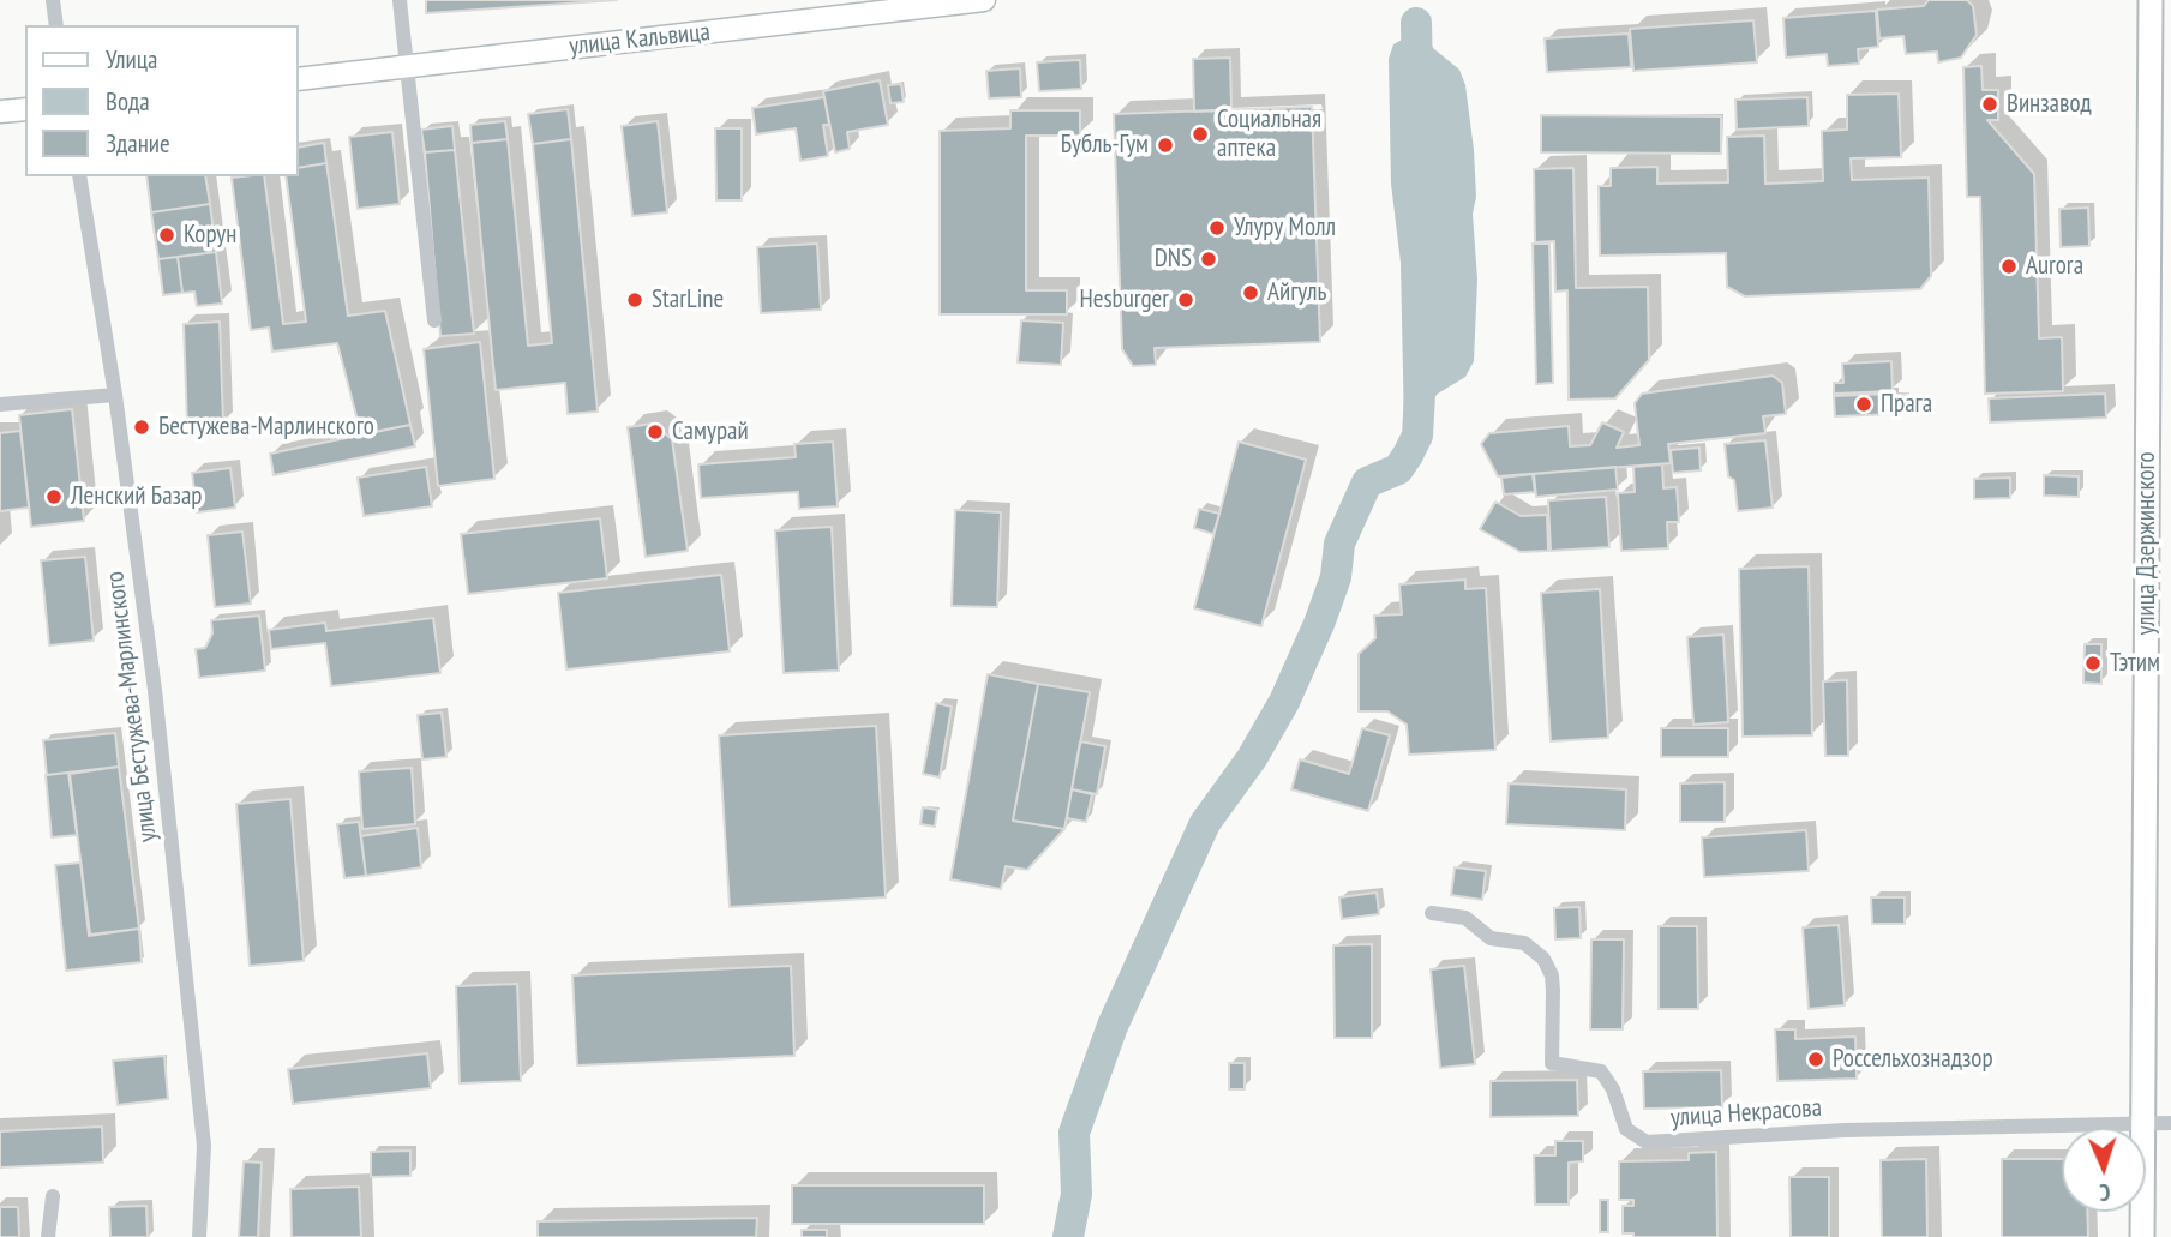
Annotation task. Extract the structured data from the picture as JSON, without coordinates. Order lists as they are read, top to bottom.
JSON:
{
  "streets": {
    "main road": ["улица Дзержинского"],
    "street": ["улица Кальвица", "улица Бестужева-Марлинского", "улица Некрасова"]
  },
  "crossings": [
    ["улица Дзержинского", "улица Некрасова"]
  ],
  "places": [
    "Винзавод",
    "Социальная аптека",
    "Бубль-Гум",
    "Улуру Молл",
    "Корун",
    "DNS",
    "Aurora",
    "Айгуль",
    "StarLine",
    "Hesburger",
    "Прага",
    "Бестужева-Марлинского",
    "Самурай",
    "Ленский Базар",
    "Тэтим",
    "Россельхознадзор"
  ],
  "legend": ["Улица", "Вода", "Здание"],
  "north": "bottom"
}
